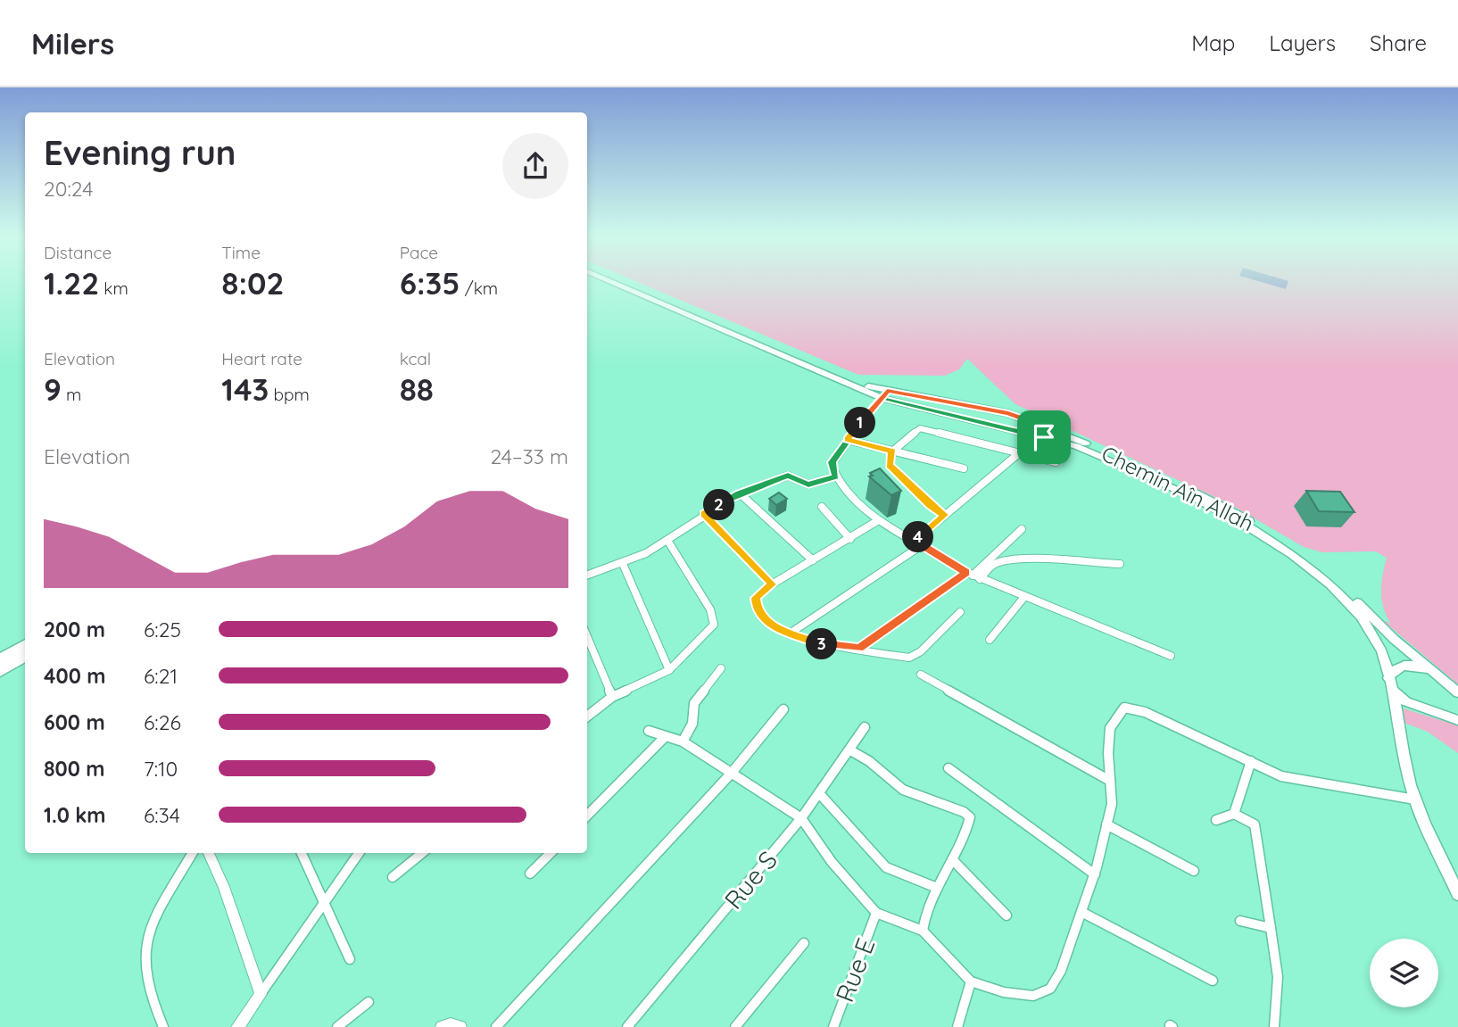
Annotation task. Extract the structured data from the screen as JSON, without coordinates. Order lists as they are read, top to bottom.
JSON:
{
  "streets": {
    "main road": ["Chemin Aîn Allah"],
    "street": ["Rue S", "Rue E"]
  },
  "page": {
    "header": "Milers",
    "nav": ["Map", "Layers", "Share"],
    "heading": ["Evening run", "20:24"],
    "stats": [
      ["Distance", "1.22 km"],
      ["Time", "8:02"],
      ["Pace", "6:35 /km"],
      ["Elevation", "9 m"],
      ["Heart rate", "143 bpm"],
      ["kcal", "88"]
    ],
    "pins": [
      "1",
      "2",
      "4",
      "3"
    ],
    "chart": ["Elevation", "24–33 m"],
    "list": [
      {
        "name": "200 m",
        "note": "6:25"
      },
      {
        "name": "400 m",
        "note": "6:21"
      },
      {
        "name": "600 m",
        "note": "6:26"
      },
      {
        "name": "800 m",
        "note": "7:10"
      },
      {
        "name": "1.0 km",
        "note": "6:34"
      }
    ]
  }
}
